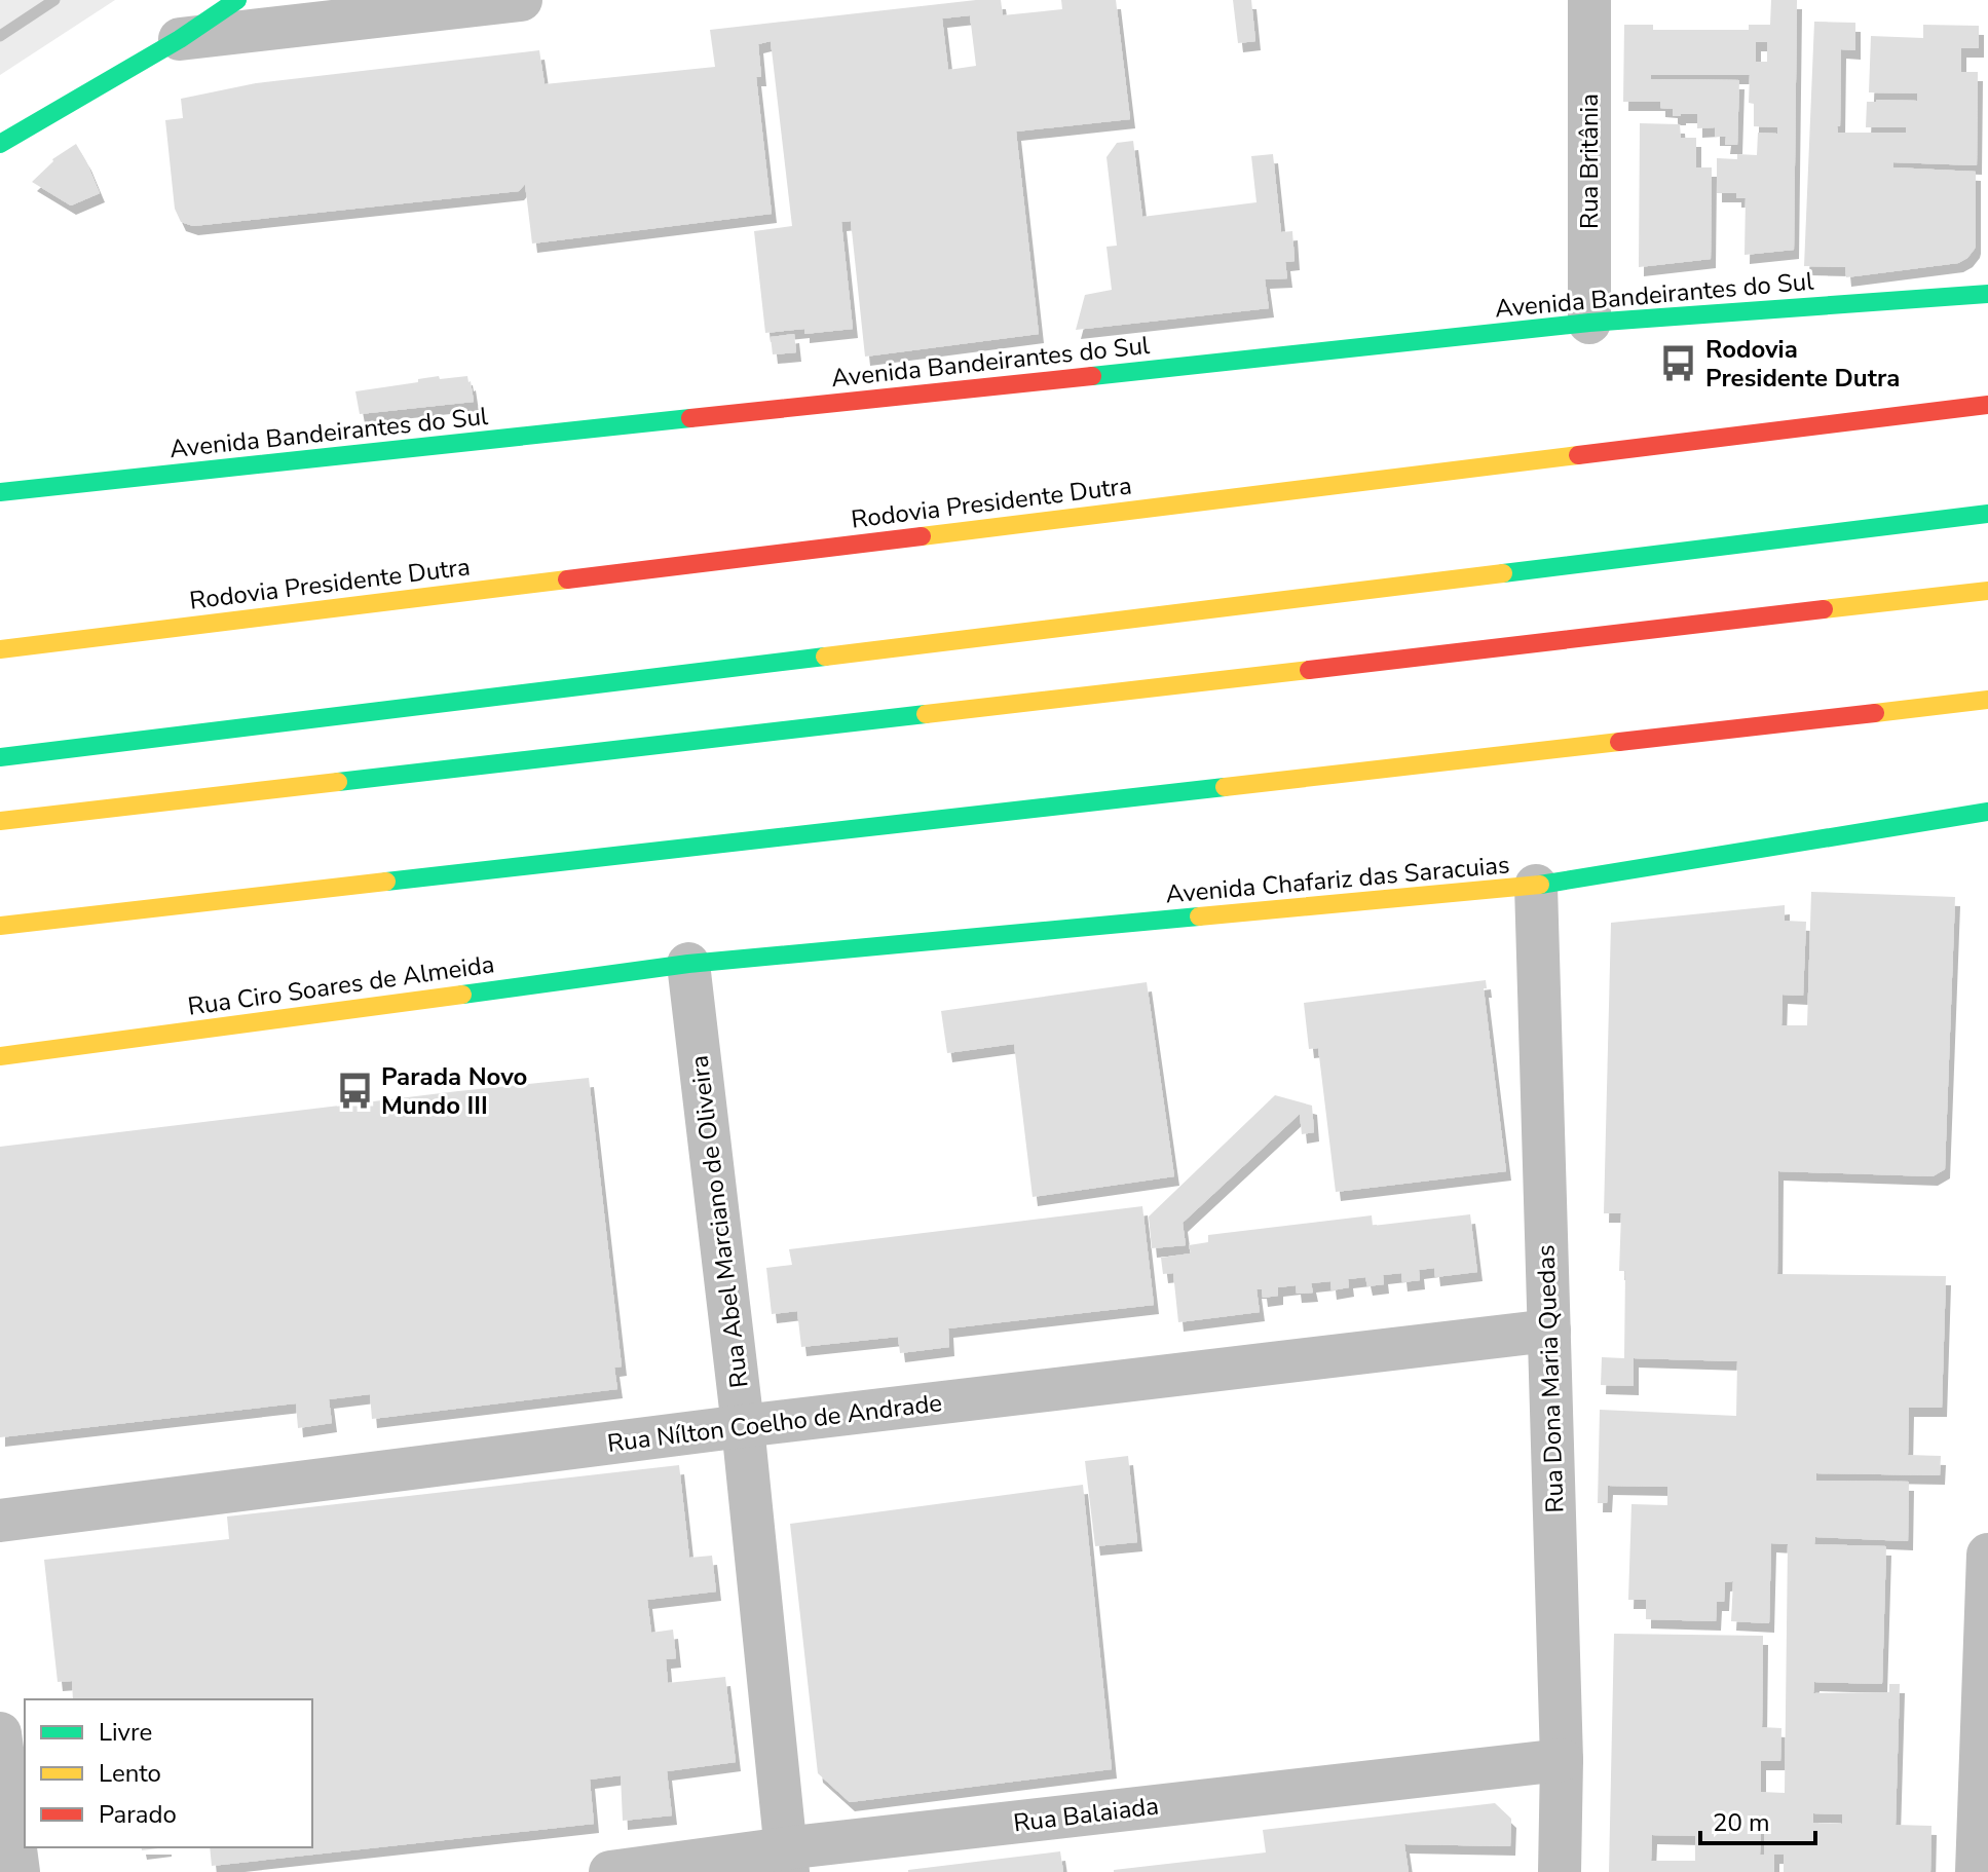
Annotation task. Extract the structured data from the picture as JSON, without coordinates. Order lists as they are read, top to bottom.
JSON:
{
  "streets": {
    "main road": [
      "Avenida Bandeirantes do Sul",
      "Rodovia Presidente Dutra",
      "Avenida Chafariz das Saracuias",
      "Rua Ciro Soares de Almeida"
    ],
    "street": [
      "Rua Britânia",
      "Rua Abel Marciano de Oliveira",
      "Rua Dona Maria Quedas",
      "Rua Nílton Coelho de Andrade",
      "Rua Balaiada"
    ]
  },
  "crossings": [
    ["Rua Britânia", "Avenida Bandeirantes do Sul"],
    ["Avenida Chafariz das Saracuias", "Rua Ciro Soares de Almeida"],
    ["Avenida Chafariz das Saracuias", "Rua Abel Marciano de Oliveira"],
    ["Avenida Chafariz das Saracuias", "Rua Dona Maria Quedas"],
    ["Rua Ciro Soares de Almeida", "Rua Abel Marciano de Oliveira"],
    ["Rua Abel Marciano de Oliveira", "Rua Nílton Coelho de Andrade"],
    ["Rua Abel Marciano de Oliveira", "Rua Balaiada"],
    ["Rua Dona Maria Quedas", "Rua Nílton Coelho de Andrade"],
    ["Rua Dona Maria Quedas", "Rua Balaiada"]
  ],
  "places": {
    "bus stop": ["Rodovia Presidente Dutra", "Parada Novo Mundo III"]
  },
  "legend": ["Livre", "Lento", "Parado"],
  "scale_bar": "20 m"
}
